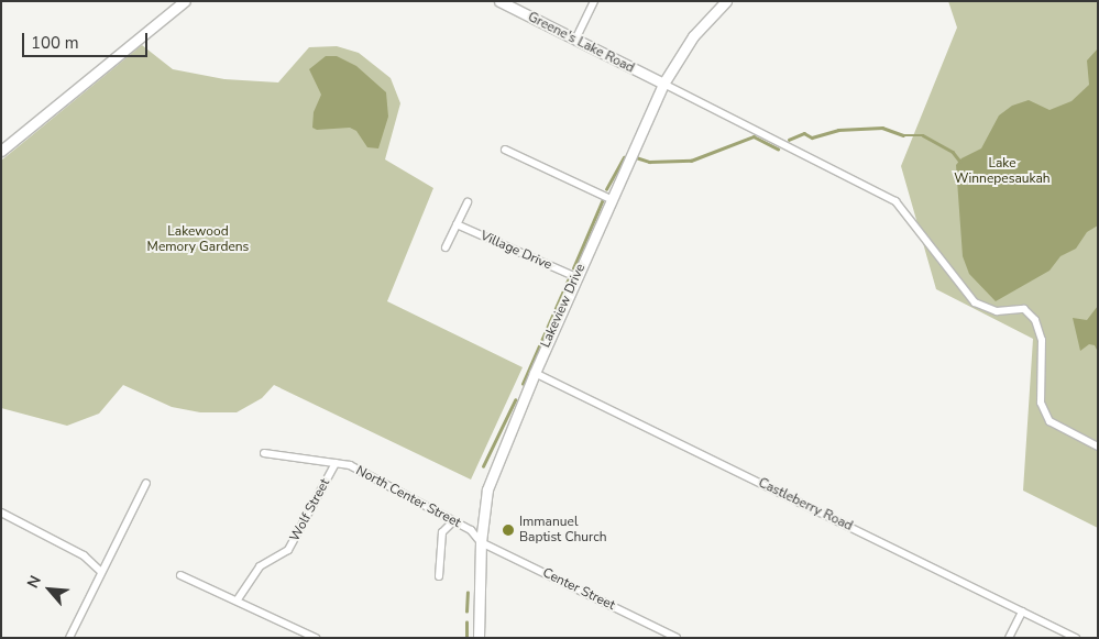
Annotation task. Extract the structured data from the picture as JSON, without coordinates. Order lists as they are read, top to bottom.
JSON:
{
  "streets": {
    "main road": ["Greene's Lake Road", "Lakeview Drive"],
    "street": [
      "Village Drive",
      "North Center Street",
      "Castleberry Road",
      "Wolf Street",
      "Center Street"
    ]
  },
  "crossings": [
    ["Greene's Lake Road", "Lakeview Drive"],
    ["Village Drive", "Lakeview Drive"],
    ["Lakeview Drive", "North Center Street"],
    ["Lakeview Drive", "Castleberry Road"],
    ["Lakeview Drive", "Center Street"],
    ["North Center Street", "Wolf Street"],
    ["North Center Street", "Center Street"]
  ],
  "parks": ["Lake Winnepesaukah", "Lakewood Memory Gardens"],
  "places": ["Immanuel Baptist Church"],
  "scale_bar": "100 m",
  "north": "top left"
}
